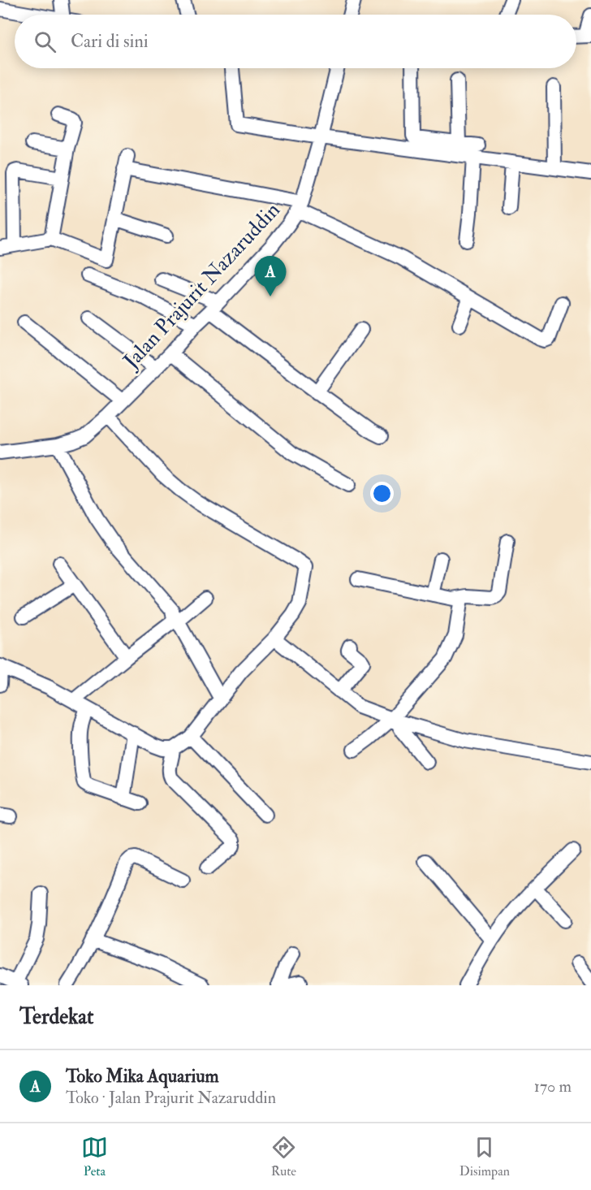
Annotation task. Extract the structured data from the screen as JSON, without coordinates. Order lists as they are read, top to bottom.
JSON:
{
  "streets": {
    "street": ["Jalan Prajurit Nazaruddin"]
  },
  "page": {
    "search": "Cari di sini",
    "pins": "A",
    "heading": "Terdekat",
    "list": [
      {
        "mark": "A",
        "name": "Toko Mika Aquarium",
        "note": "Toko · Jalan Prajurit Nazaruddin",
        "value": "170 m"
      }
    ],
    "nav": ["Peta", "Rute", "Disimpan"]
  }
}
